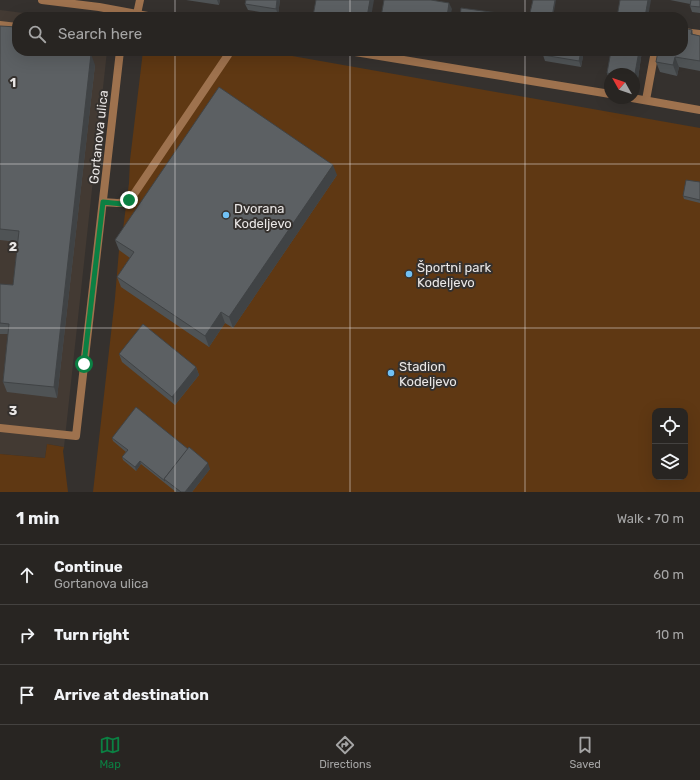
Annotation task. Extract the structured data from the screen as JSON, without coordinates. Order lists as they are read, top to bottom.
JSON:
{
  "streets": {
    "street": ["Gortanova ulica"]
  },
  "places": ["Dvorana Kodeljevo", "Športni park Kodeljevo", "Stadion Kodeljevo"],
  "north": "top left",
  "page": {
    "search": "Search here",
    "heading": ["1 min", "Walk · 70 m"],
    "list": [
      ["Continue", "Gortanova ulica", "60 m"],
      ["Turn right", "10 m"],
      "Arrive at destination"
    ],
    "nav": ["Map", "Directions", "Saved"]
  },
  "grid": {
    "rows": ["1", "2", "3"]
  }
}
